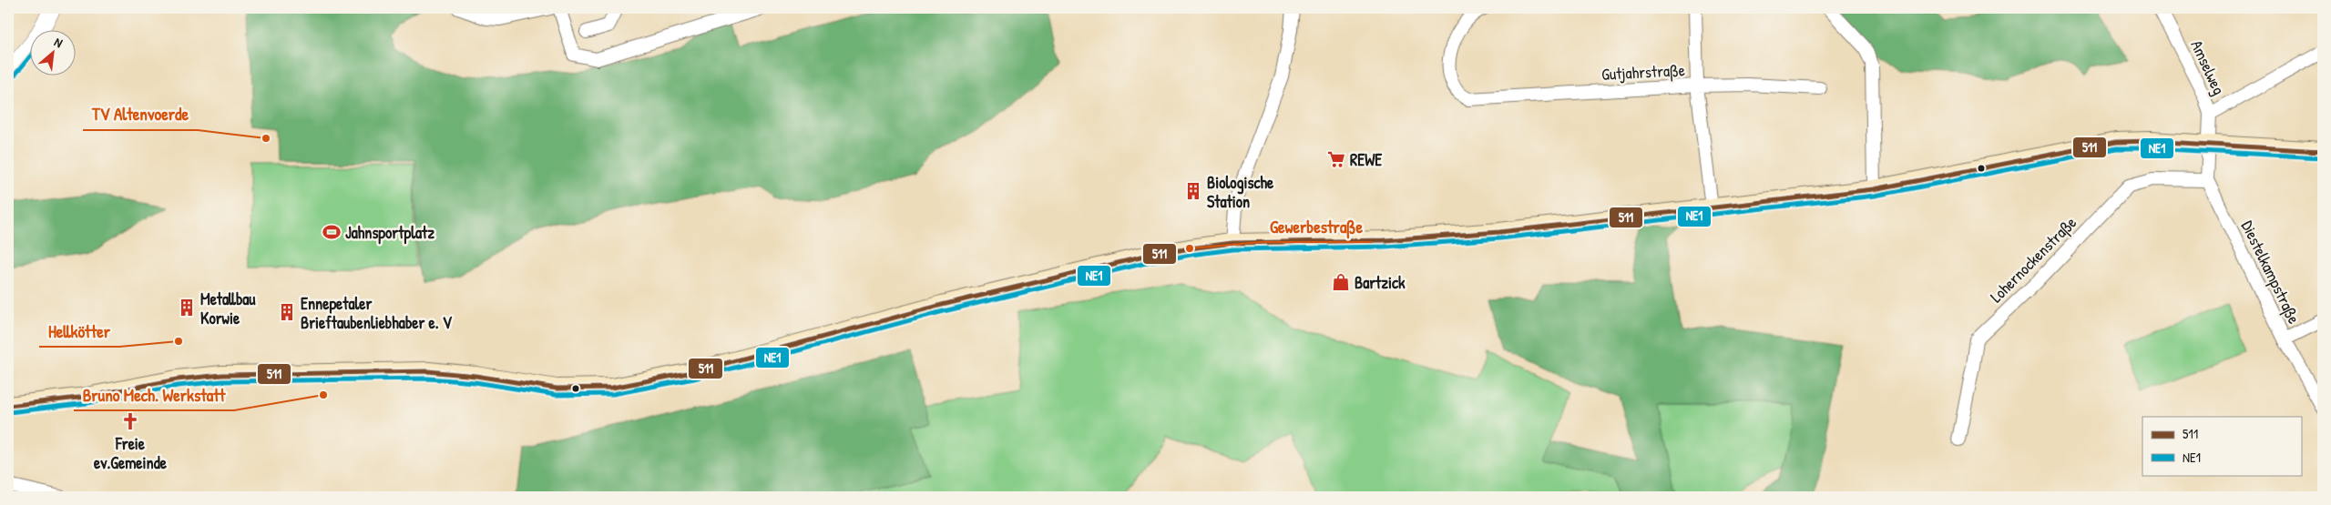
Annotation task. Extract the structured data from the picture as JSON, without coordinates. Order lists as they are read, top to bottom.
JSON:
{
  "streets": {
    "street": [
      "Amselweg",
      "Gutjahrstraße",
      "Lohernockenstraße",
      "Diestelkampstraße"
    ]
  },
  "crossings": [
    ["Amselweg", "Diestelkampstraße"],
    ["Lohernockenstraße", "Diestelkampstraße"]
  ],
  "places": {
    "other": [
      "TV Altenvoerde",
      "Gewerbestraße",
      "Hellkötter",
      "Bruno Mech. Werkstatt"
    ],
    "supermarket": ["REWE"],
    "building": ["Biologische Station", "Metallbau Korwie", "Ennepetaler Brieftaubenliebhaber e. V"],
    "sports": ["Jahnsportplatz"],
    "shop": ["Bartzick"],
    "church": ["Freie ev.Gemeinde"]
  },
  "lines": ["transit line NE1", "transit line 511"],
  "legend": ["511", "NE1"],
  "north": "top right"
}
